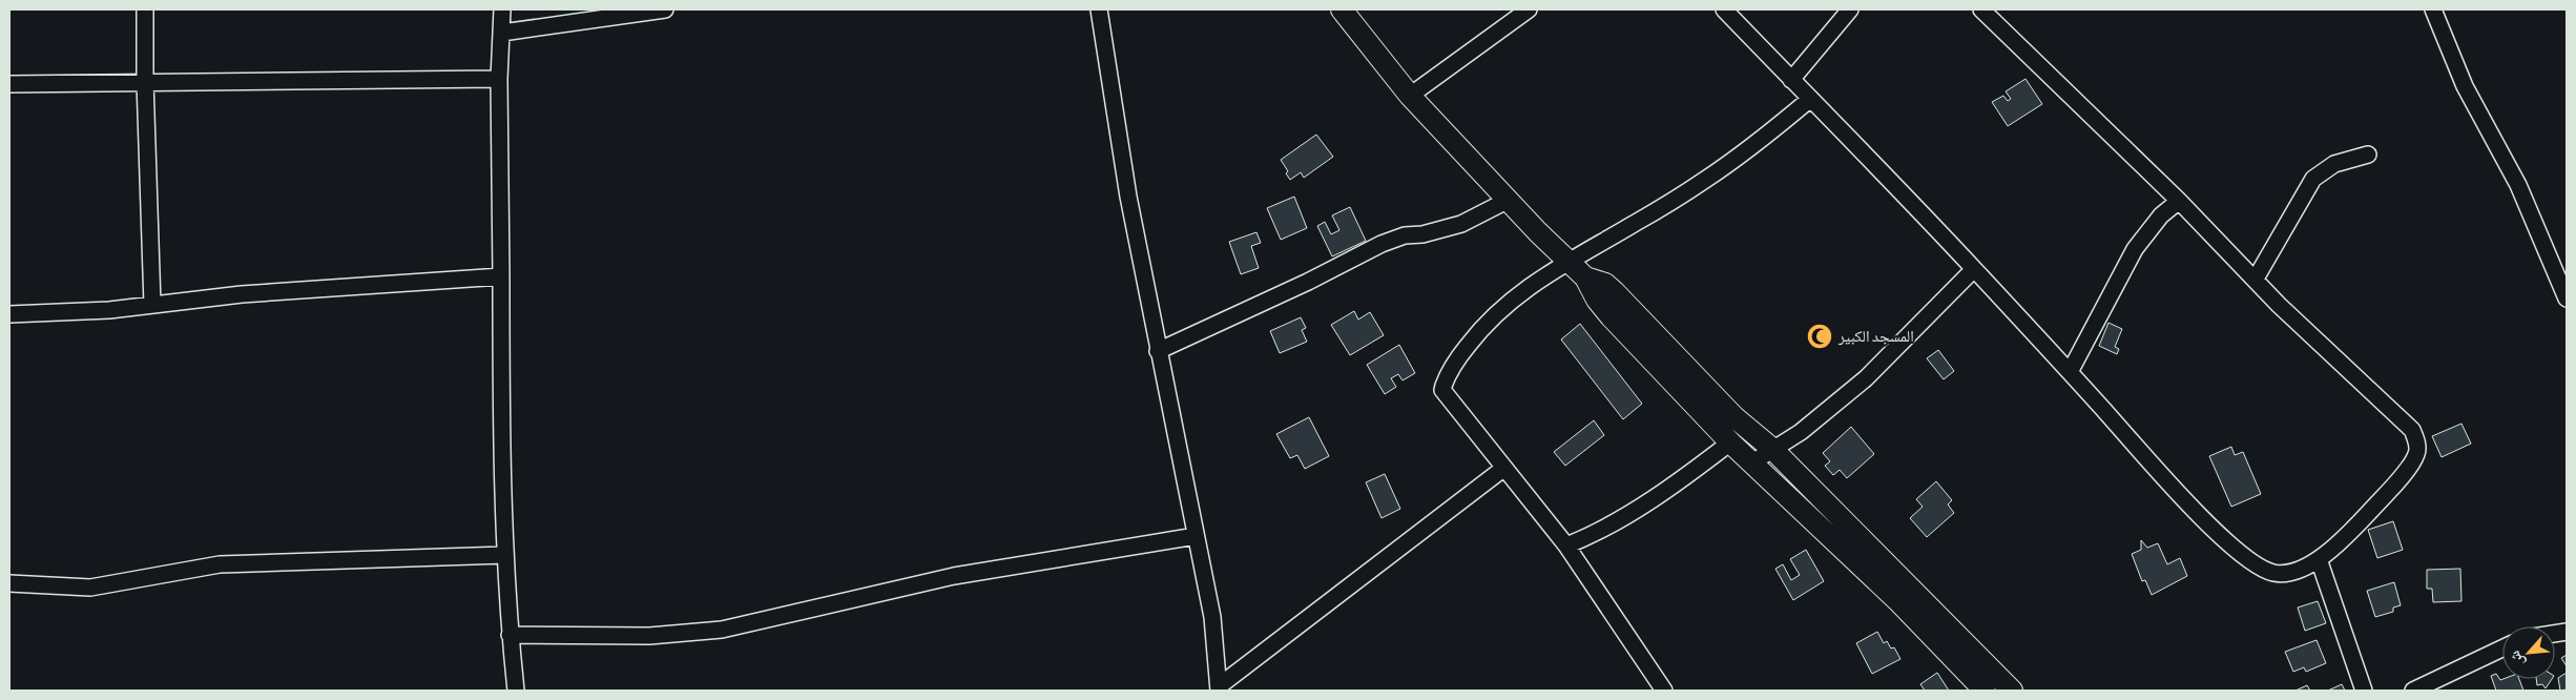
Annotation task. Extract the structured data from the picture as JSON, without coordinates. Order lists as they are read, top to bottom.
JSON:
{
  "places": {
    "mosque": ["المسجد الكبير"]
  },
  "north": "bottom left"
}
